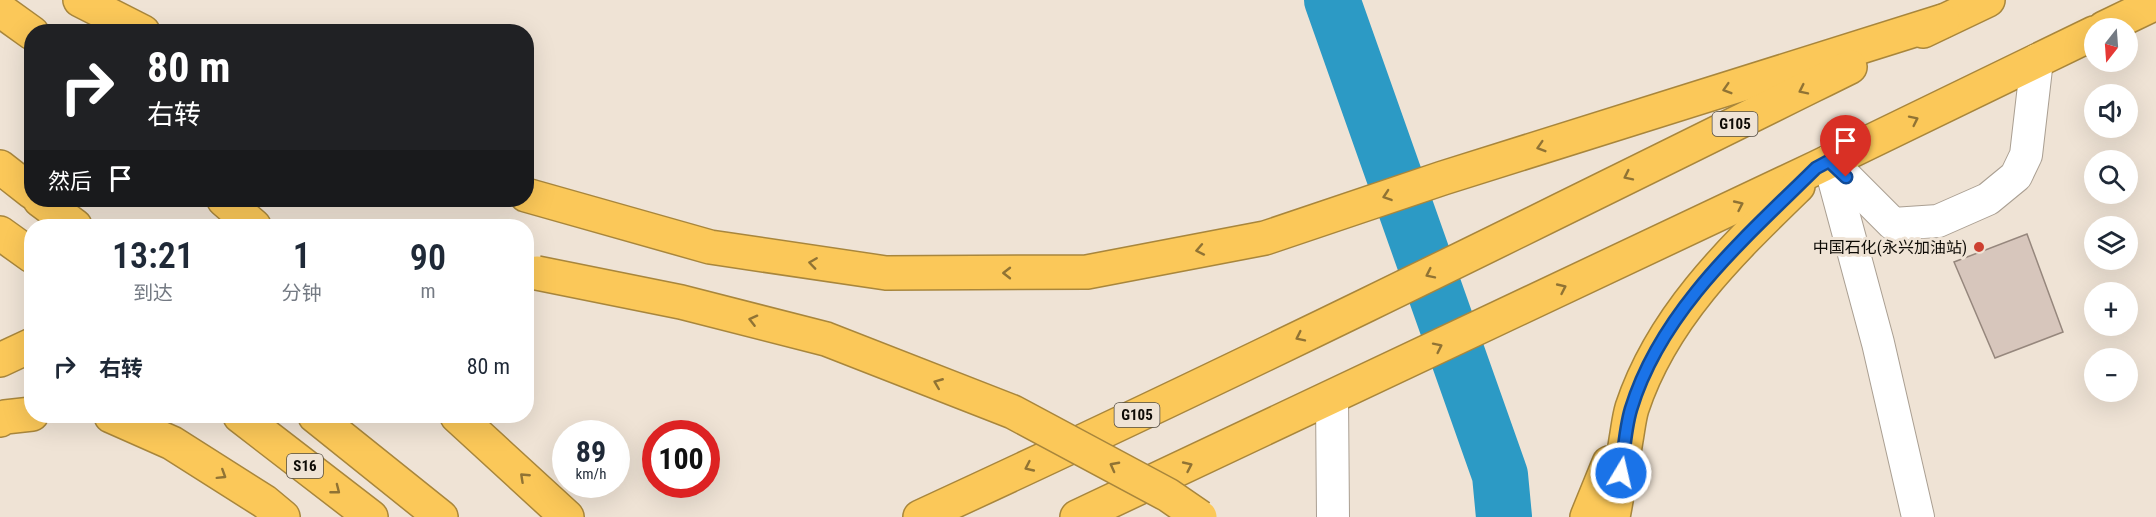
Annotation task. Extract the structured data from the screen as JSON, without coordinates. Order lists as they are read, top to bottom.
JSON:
{
  "streets": {
    "highway": ["G105", "S16"]
  },
  "places": ["中国石化(永兴加油站)"],
  "north": "bottom",
  "page": {
    "map_buttons": ["+", "−"],
    "turn": ["80 m", "右转"],
    "then": "然后",
    "eta": [
      "13:21",
      "到达",
      "1",
      "分钟",
      "90",
      "m"
    ],
    "list": [
      {
        "name": "右转",
        "value": "80 m"
      }
    ],
    "speed": "89 km/h",
    "limit": "100"
  }
}
